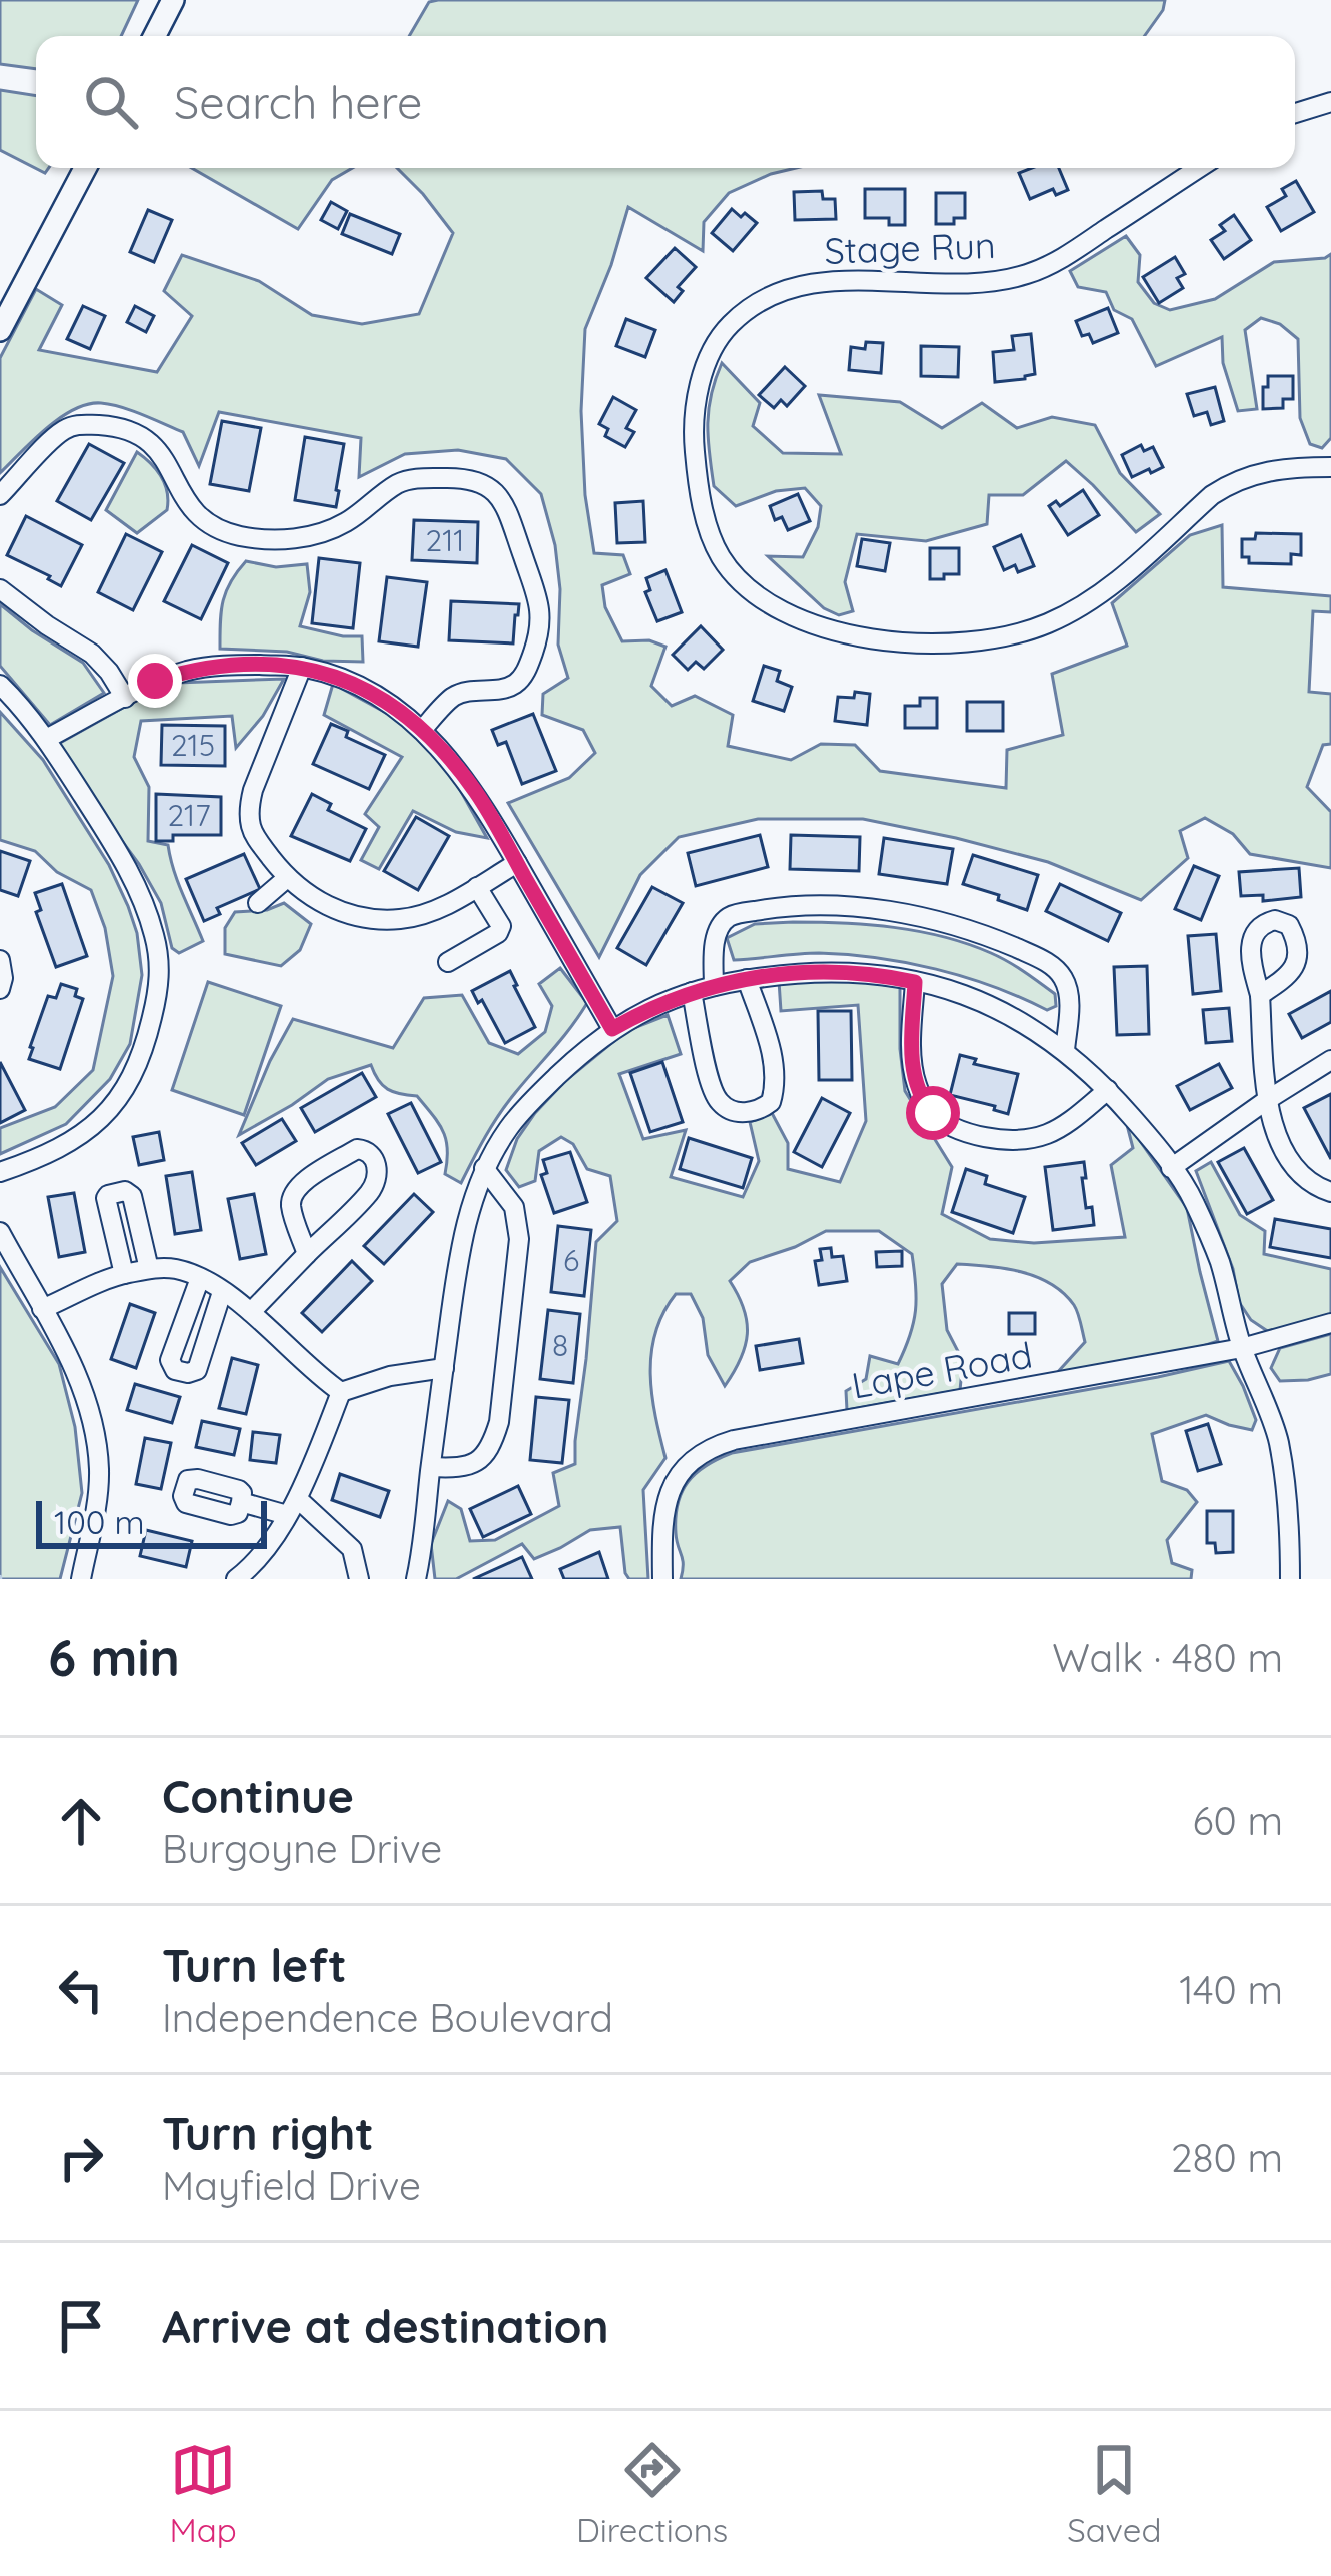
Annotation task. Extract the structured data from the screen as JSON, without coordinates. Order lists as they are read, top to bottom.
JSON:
{
  "streets": {
    "street": ["Stage Run", "Lape Road"]
  },
  "house_numbers": [
    "211",
    "215",
    "217",
    "6",
    "8"
  ],
  "scale_bar": "100 m",
  "page": {
    "search": "Search here",
    "scale": "100 m",
    "heading": ["6 min", "Walk · 480 m"],
    "list": [
      ["Continue", "Burgoyne Drive", "60 m"],
      ["Turn left", "Independence Boulevard", "140 m"],
      ["Turn right", "Mayfield Drive", "280 m"],
      "Arrive at destination"
    ],
    "nav": ["Map", "Directions", "Saved"]
  }
}
